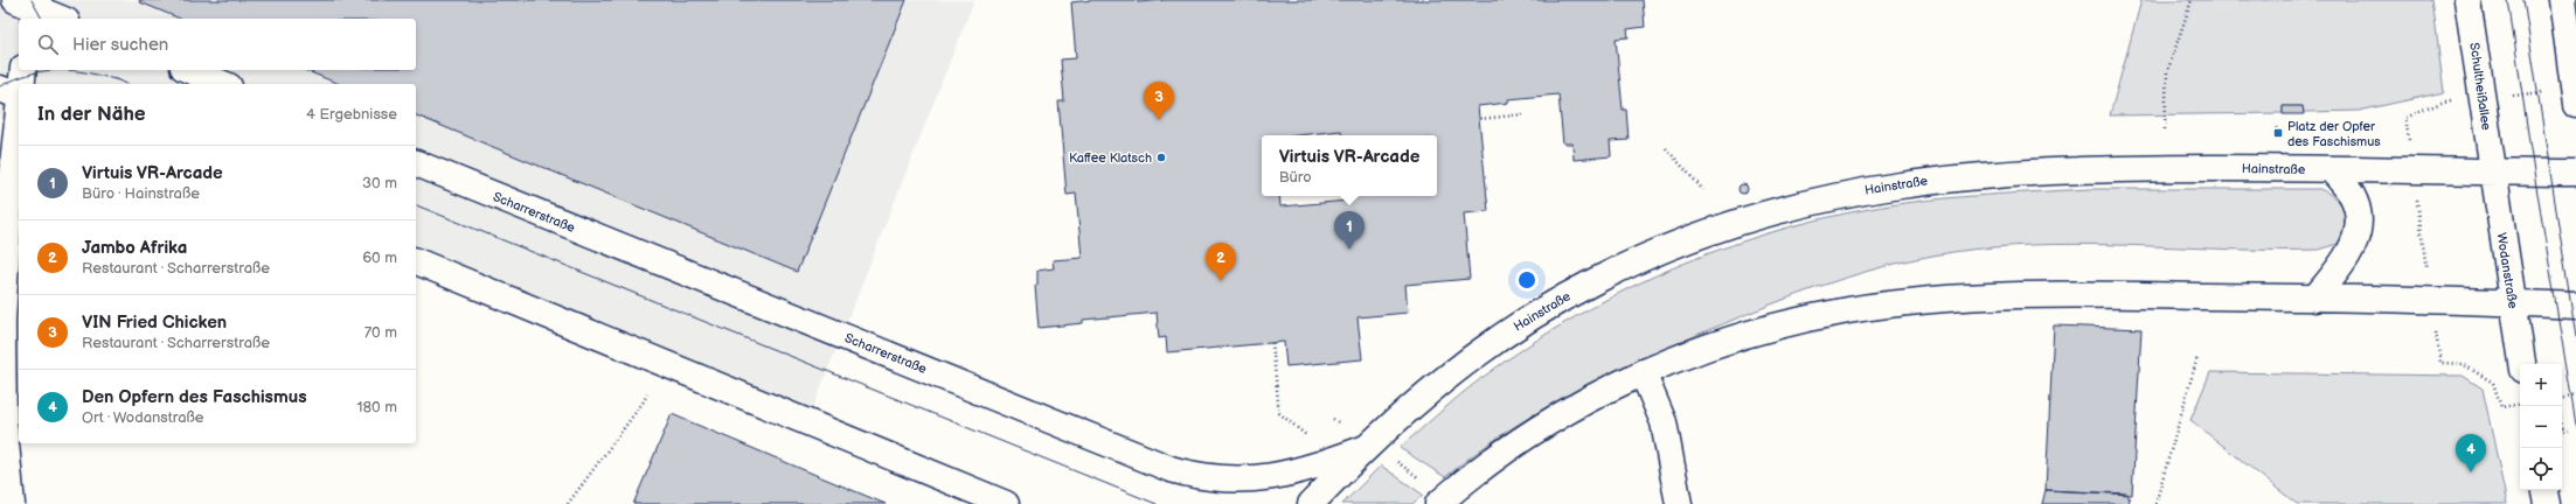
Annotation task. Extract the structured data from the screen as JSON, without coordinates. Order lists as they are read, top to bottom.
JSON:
{
  "streets": {
    "main road": [
      "Schultheißallee",
      "Hainstraße",
      "Scharrerstraße",
      "Wodanstraße"
    ]
  },
  "crossings": [
    ["Schultheißallee", "Hainstraße"],
    ["Schultheißallee", "Wodanstraße"],
    ["Hainstraße", "Scharrerstraße"],
    ["Hainstraße", "Wodanstraße"]
  ],
  "places": {
    "transit": ["Platz der Opfer des Faschismus"],
    "other": ["Kaffee Klatsch"]
  },
  "page": {
    "search": "Hier suchen",
    "pins": [
      "3",
      "1",
      "2",
      "4"
    ],
    "heading": ["In der Nähe", "4 Ergebnisse"],
    "popup": ["Virtuis VR-Arcade", "Büro"],
    "list": [
      {
        "mark": "1",
        "name": "Virtuis VR-Arcade",
        "note": "Büro · Hainstraße",
        "value": "30 m"
      },
      {
        "mark": "2",
        "name": "Jambo Afrika",
        "note": "Restaurant · Scharrerstraße",
        "value": "60 m"
      },
      {
        "mark": "3",
        "name": "VIN Fried Chicken",
        "note": "Restaurant · Scharrerstraße",
        "value": "70 m"
      },
      {
        "mark": "4",
        "name": "Den Opfern des Faschismus",
        "note": "Ort · Wodanstraße",
        "value": "180 m"
      }
    ],
    "map_buttons": ["+", "−"]
  }
}
